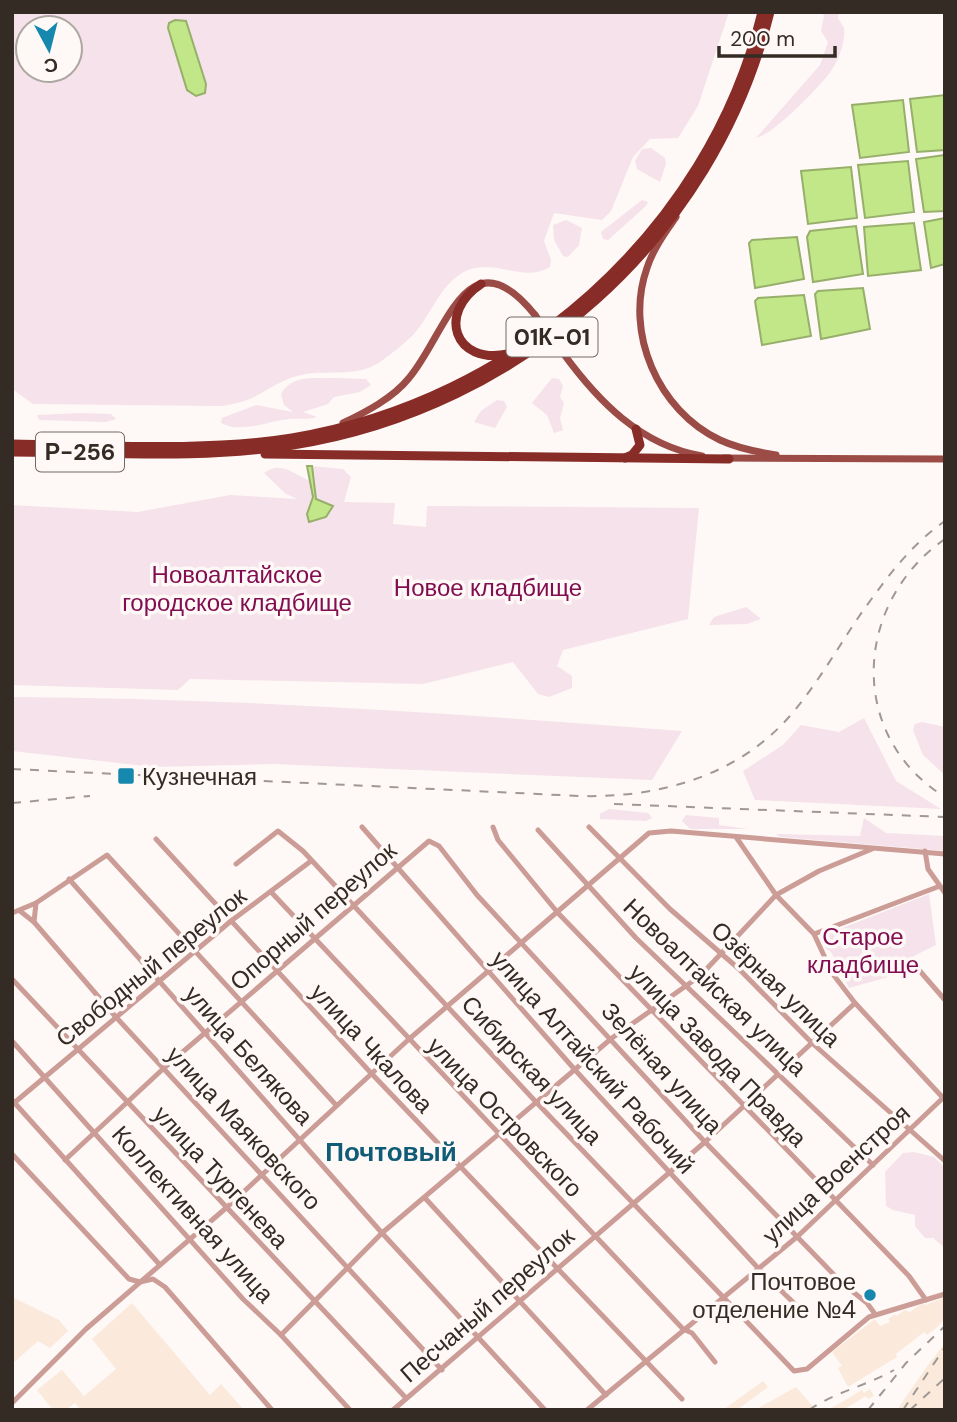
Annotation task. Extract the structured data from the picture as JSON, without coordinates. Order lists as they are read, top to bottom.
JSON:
{
  "streets": {
    "highway": ["01К-01", "Р-256"],
    "street": [
      "Опорный переулок",
      "Свободный переулок",
      "Озёрная улица",
      "Новоалтайская улица",
      "улица Чкалова",
      "улица Белякова",
      "улица Завода Правда",
      "улица Алтайский Рабочий",
      "Зелёная улица",
      "Сибирская улица",
      "улица Островского",
      "улица Маяковского",
      "улица Военстроя",
      "улица Тургенева",
      "Коллективная улица",
      "Песчаный переулок"
    ]
  },
  "crossings": [
    ["01К-01", "Р-256"],
    ["Опорный переулок", "улица Чкалова"],
    ["Опорный переулок", "улица Белякова"],
    ["Опорный переулок", "улица Алтайский Рабочий"],
    ["Опорный переулок", "Зелёная улица"],
    ["Опорный переулок", "Сибирская улица"],
    ["Опорный переулок", "улица Островского"],
    ["Опорный переулок", "улица Маяковского"],
    ["Опорный переулок", "улица Тургенева"],
    ["Опорный переулок", "Коллективная улица"],
    ["Свободный переулок", "улица Чкалова"],
    ["Свободный переулок", "улица Белякова"],
    ["Свободный переулок", "Сибирская улица"],
    ["Свободный переулок", "улица Островского"],
    ["Свободный переулок", "улица Маяковского"],
    ["Свободный переулок", "улица Тургенева"],
    ["Свободный переулок", "Коллективная улица"],
    ["Озёрная улица", "улица Военстроя"],
    ["Озёрная улица", "Песчаный переулок"],
    ["Новоалтайская улица", "улица Военстроя"],
    ["Новоалтайская улица", "Песчаный переулок"],
    ["улица Чкалова", "улица Военстроя"],
    ["улица Чкалова", "Песчаный переулок"],
    ["улица Белякова", "Песчаный переулок"],
    ["улица Завода Правда", "улица Военстроя"],
    ["улица Завода Правда", "Песчаный переулок"],
    ["улица Алтайский Рабочий", "улица Военстроя"],
    ["улица Алтайский Рабочий", "Песчаный переулок"],
    ["Зелёная улица", "Сибирская улица"],
    ["Зелёная улица", "улица Военстроя"],
    ["Зелёная улица", "Песчаный переулок"],
    ["Сибирская улица", "улица Военстроя"],
    ["Сибирская улица", "Песчаный переулок"],
    ["улица Островского", "улица Военстроя"],
    ["улица Островского", "Песчаный переулок"],
    ["улица Маяковского", "Песчаный переулок"],
    ["улица Тургенева", "Песчаный переулок"]
  ],
  "districts": ["Почтовый"],
  "parks": ["Новоалтайское городское кладбище", "Новое кладбище", "Старое кладбище"],
  "places": {
    "transit": ["Кузнечная"],
    "other": ["Почтовое отделение №4"]
  },
  "scale_bar": "200 m",
  "north": "bottom"
}
